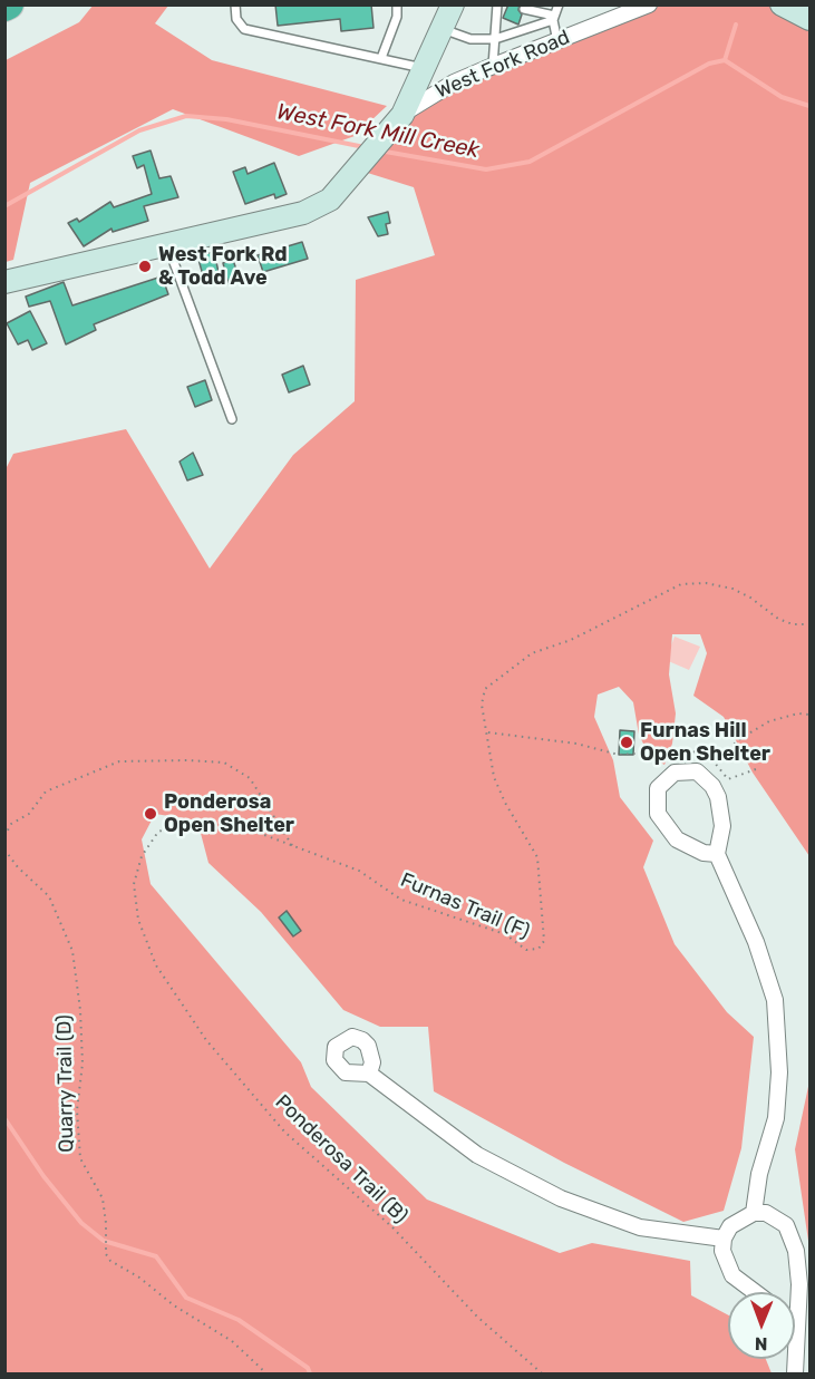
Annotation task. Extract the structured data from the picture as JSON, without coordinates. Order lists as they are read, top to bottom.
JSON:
{
  "streets": {
    "street": ["West Fork Road"],
    "path": ["Furnas Trail (F)", "Quarry Trail (D)", "Ponderosa Trail (B)"]
  },
  "crossings": [
    ["Furnas Trail (F)", "Ponderosa Trail (B)"]
  ],
  "water": ["West Fork Mill Creek"],
  "places": ["West Fork Rd & Todd Ave", "Furnas Hill Open Shelter", "Ponderosa Open Shelter"],
  "north": "bottom"
}
